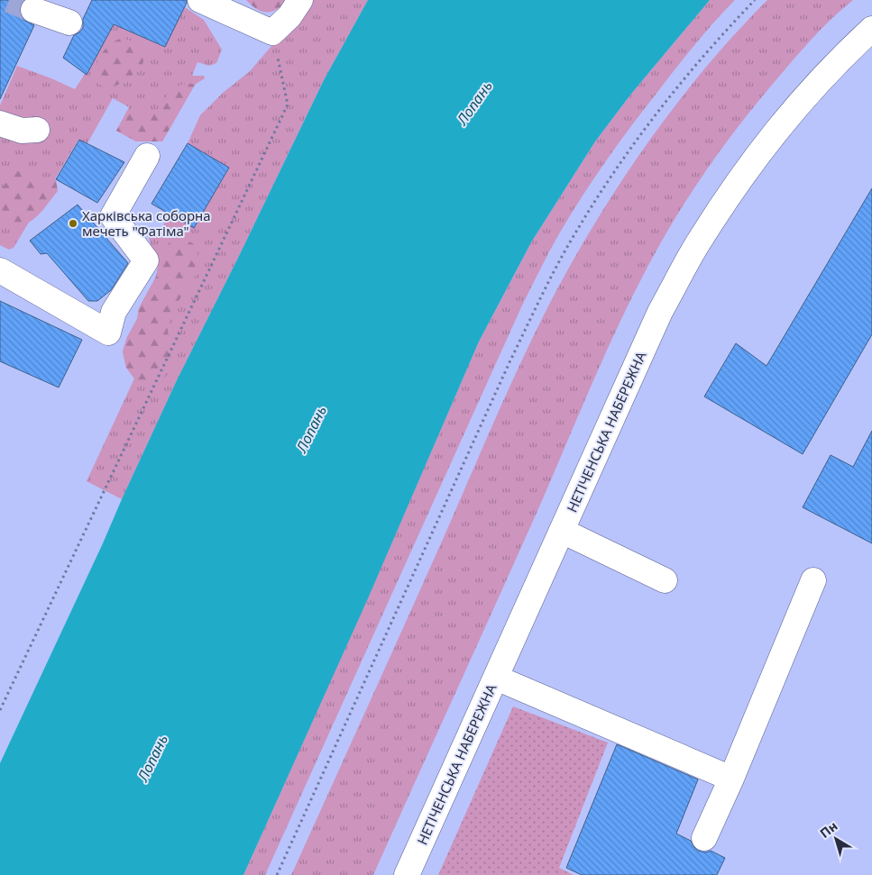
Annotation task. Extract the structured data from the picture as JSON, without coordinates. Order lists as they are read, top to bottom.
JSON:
{
  "streets": {
    "main road": ["НЕТІЧЕНСЬКА НАБЕРЕЖНА"]
  },
  "water": ["Лопань"],
  "places": ["Харківська соборна мечеть \"Фатіма\""],
  "north": "top left"
}
